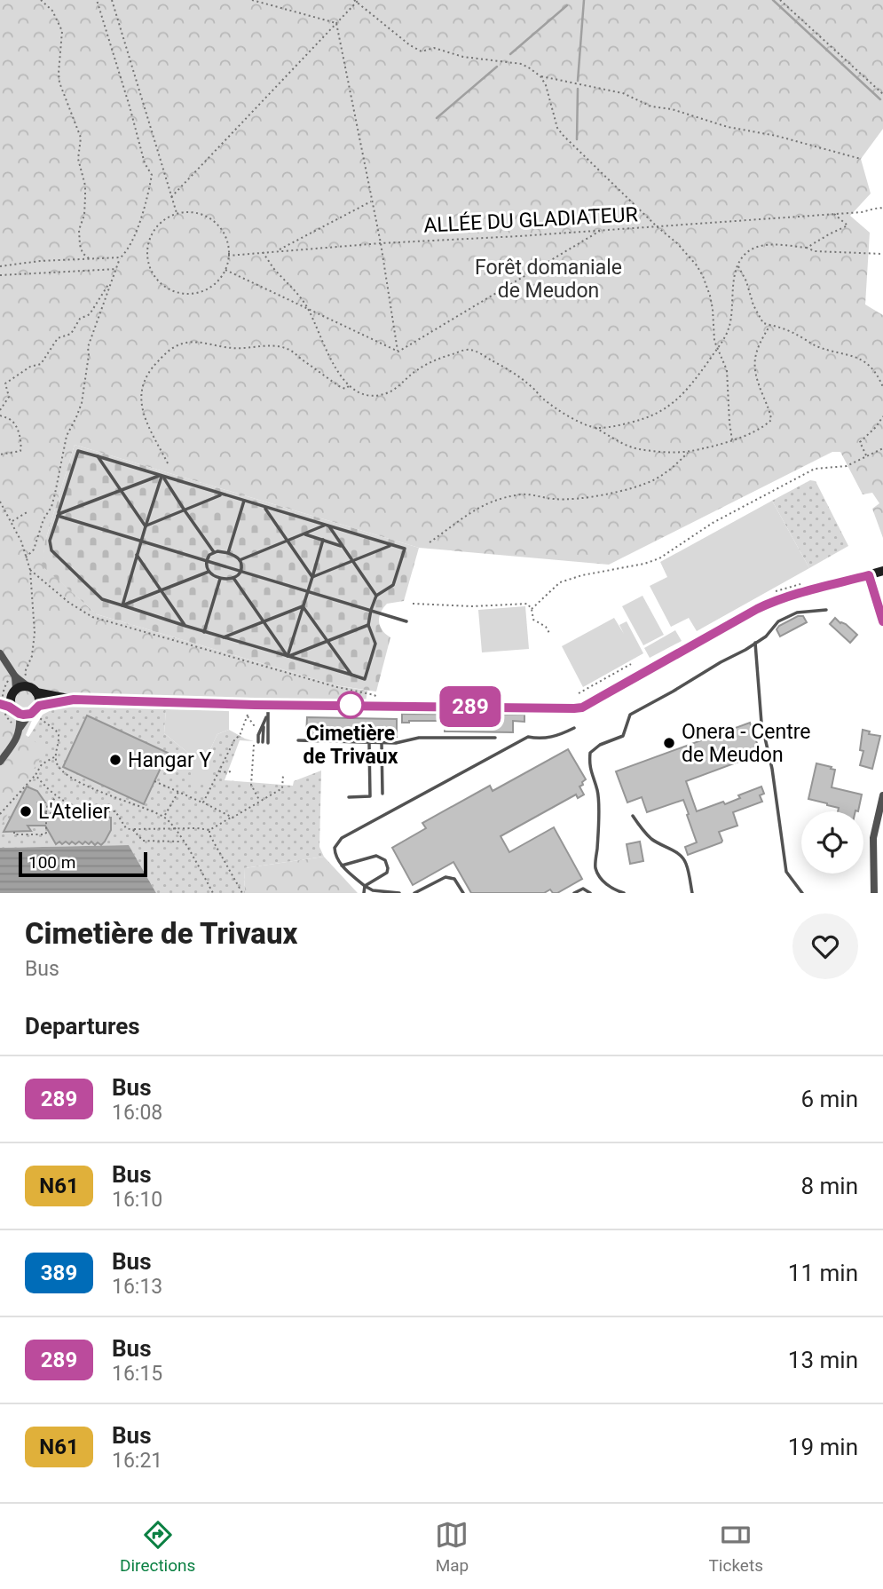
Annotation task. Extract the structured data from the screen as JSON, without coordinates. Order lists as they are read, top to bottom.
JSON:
{
  "streets": {
    "path": ["ALLÉE DU GLADIATEUR"]
  },
  "parks": ["Forêt domaniale de Meudon"],
  "places": [
    "Cimetière de Trivaux",
    "Onera - Centre de Meudon",
    "Hangar Y",
    "L'Atelier"
  ],
  "lines": ["bus line 289"],
  "scale_bar": "100 m",
  "page": {
    "on_map": "289",
    "scale": "100 m",
    "heading": [
      ["Cimetière de Trivaux", "Bus"],
      "Departures"
    ],
    "list": [
      {
        "mark": "289",
        "name": "Bus",
        "note": "16:08",
        "value": "6 min"
      },
      {
        "mark": "N61",
        "name": "Bus",
        "note": "16:10",
        "value": "8 min"
      },
      {
        "mark": "389",
        "name": "Bus",
        "note": "16:13",
        "value": "11 min"
      },
      {
        "mark": "289",
        "name": "Bus",
        "note": "16:15",
        "value": "13 min"
      },
      {
        "mark": "N61",
        "name": "Bus",
        "note": "16:21",
        "value": "19 min"
      }
    ],
    "tabs": ["Directions", "Map", "Tickets"]
  }
}
